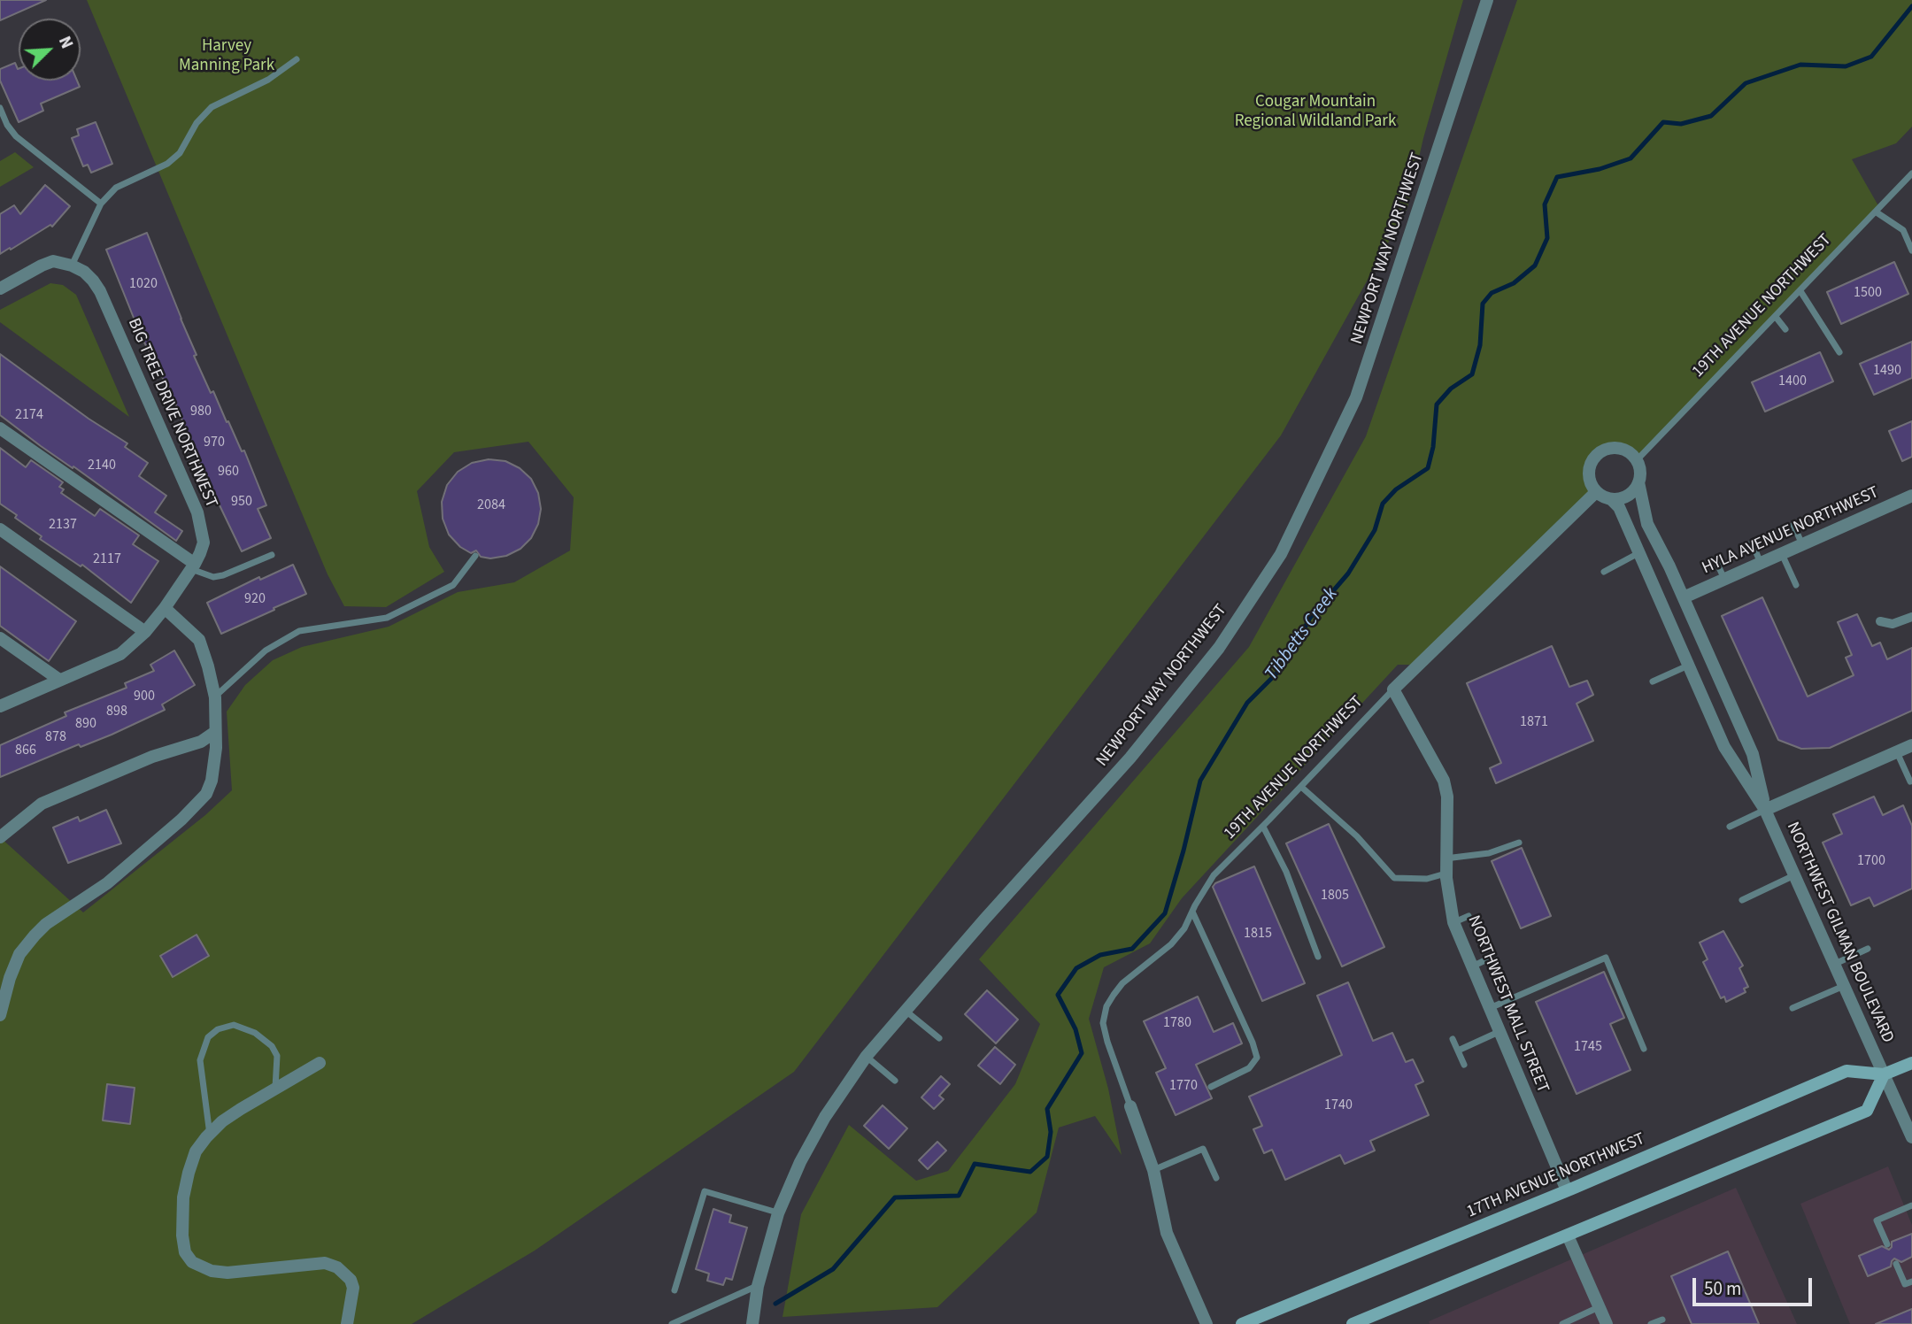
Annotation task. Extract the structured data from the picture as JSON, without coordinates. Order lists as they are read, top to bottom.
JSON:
{
  "streets": {
    "main road": ["17TH AVENUE NORTHWEST"],
    "street": [
      "NEWPORT WAY NORTHWEST",
      "19TH AVENUE NORTHWEST",
      "BIG TREE DRIVE NORTHWEST",
      "HYLA AVENUE NORTHWEST",
      "NORTHWEST GILMAN BOULEVARD",
      "NORTHWEST MALL STREET"
    ]
  },
  "crossings": [
    ["19TH AVENUE NORTHWEST", "NORTHWEST GILMAN BOULEVARD"],
    ["19TH AVENUE NORTHWEST", "NORTHWEST MALL STREET"],
    ["HYLA AVENUE NORTHWEST", "NORTHWEST GILMAN BOULEVARD"],
    ["NORTHWEST GILMAN BOULEVARD", "17TH AVENUE NORTHWEST"],
    ["NORTHWEST MALL STREET", "17TH AVENUE NORTHWEST"]
  ],
  "water": ["Tibbetts Creek"],
  "parks": ["Harvey Manning Park", "Cougar Mountain Regional Wildland Park"],
  "house_numbers": [
    "1020",
    "1500",
    "1490",
    "1400",
    "980",
    "2174",
    "970",
    "2140",
    "960",
    "950",
    "2084",
    "2137",
    "2117",
    "920",
    "900",
    "898",
    "1871",
    "890",
    "878",
    "866",
    "1700",
    "1805",
    "1815",
    "1780",
    "1745",
    "1770",
    "1740"
  ],
  "scale_bar": "50 m",
  "north": "top right"
}
